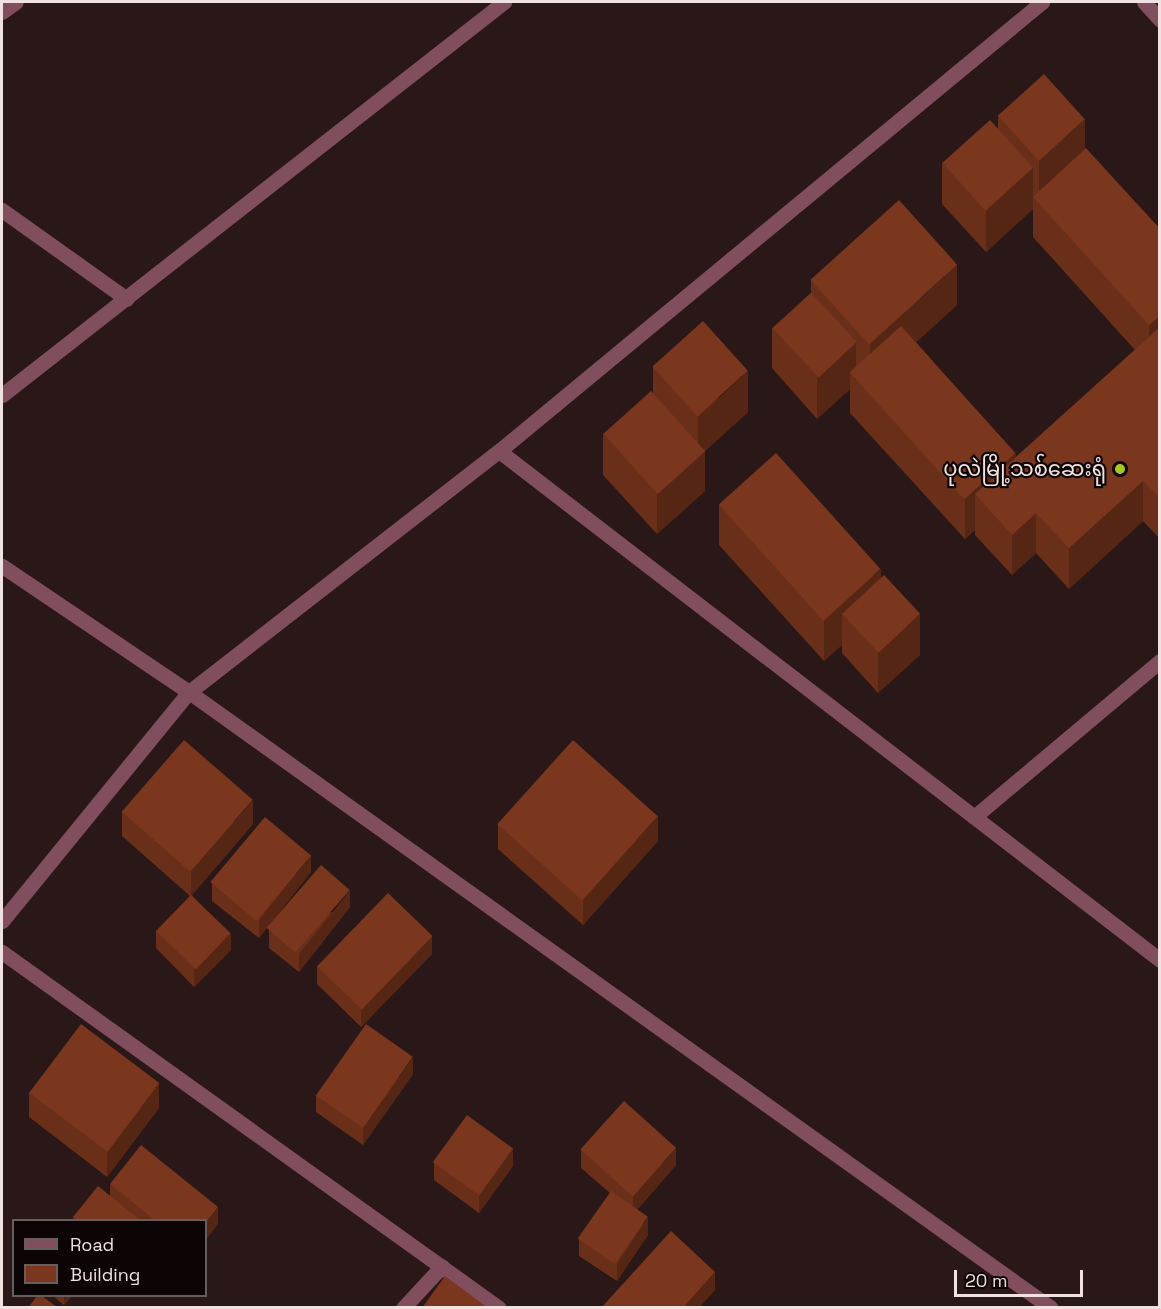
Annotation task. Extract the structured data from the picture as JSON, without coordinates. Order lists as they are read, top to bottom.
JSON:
{
  "places": ["ပုလဲမြို့သစ်ဆေးရုံ"],
  "legend": ["Road", "Building"],
  "scale_bar": "20 m"
}
